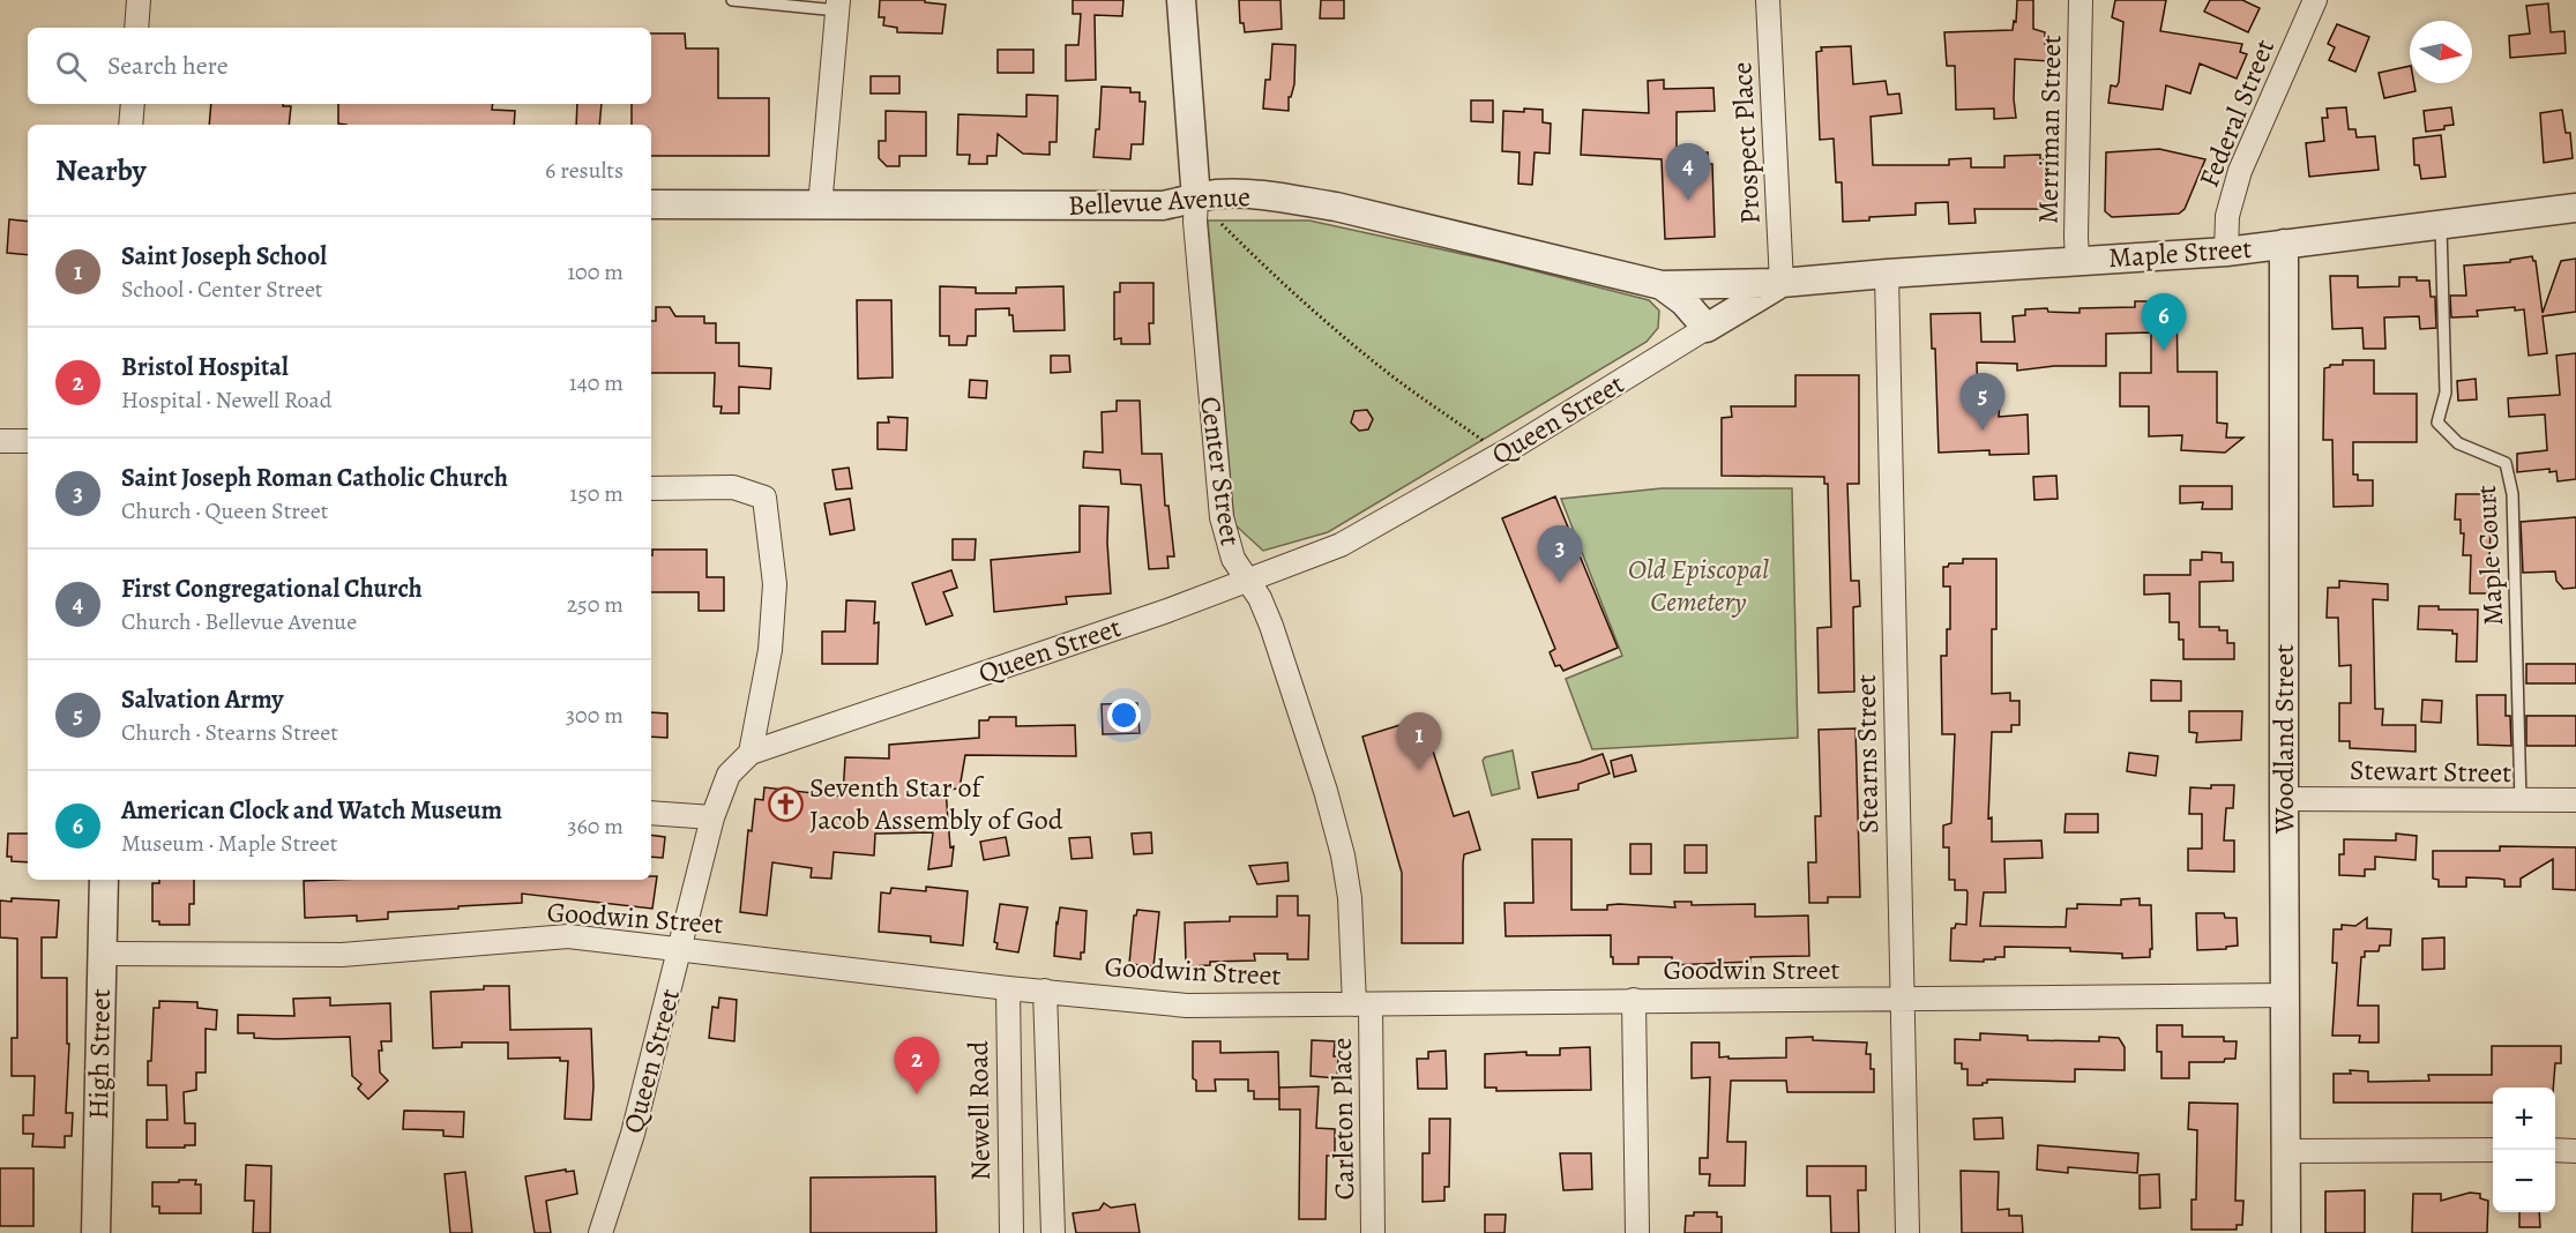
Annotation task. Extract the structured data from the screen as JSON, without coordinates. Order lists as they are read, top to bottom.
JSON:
{
  "streets": {
    "street": [
      "Federal Street",
      "Merriman Street",
      "Prospect Place",
      "Bellevue Avenue",
      "Maple Street",
      "Queen Street",
      "Center Street",
      "Woodland Street",
      "Stearns Street",
      "Stewart Street",
      "Goodwin Street",
      "High Street",
      "Newell Road",
      "Carleton Place"
    ],
    "lane": ["Maple Court"]
  },
  "crossings": [
    ["Federal Street", "Maple Street"],
    ["Merriman Street", "Maple Street"],
    ["Prospect Place", "Bellevue Avenue"],
    ["Prospect Place", "Maple Street"],
    ["Prospect Place", "Queen Street"],
    ["Bellevue Avenue", "Maple Street"],
    ["Bellevue Avenue", "Queen Street"],
    ["Bellevue Avenue", "Center Street"],
    ["Maple Street", "Queen Street"],
    ["Maple Street", "Maple Court"],
    ["Maple Street", "Woodland Street"],
    ["Maple Street", "Stearns Street"],
    ["Queen Street", "Center Street"],
    ["Queen Street", "Goodwin Street"],
    ["Center Street", "Goodwin Street"],
    ["Center Street", "Carleton Place"],
    ["Maple Court", "Stewart Street"],
    ["Woodland Street", "Stewart Street"],
    ["Woodland Street", "Goodwin Street"],
    ["Stearns Street", "Goodwin Street"],
    ["Goodwin Street", "High Street"],
    ["Goodwin Street", "Newell Road"],
    ["Goodwin Street", "Carleton Place"]
  ],
  "parks": ["Old Episcopal Cemetery"],
  "places": {
    "church": ["Seventh Star of Jacob Assembly of God"]
  },
  "north": "right",
  "page": {
    "search": "Search here",
    "heading": ["Nearby", "6 results"],
    "pins": [
      "4",
      "6",
      "5",
      "3",
      "1",
      "2"
    ],
    "list": [
      {
        "mark": "1",
        "name": "Saint Joseph School",
        "note": "School · Center Street",
        "value": "100 m"
      },
      {
        "mark": "2",
        "name": "Bristol Hospital",
        "note": "Hospital · Newell Road",
        "value": "140 m"
      },
      {
        "mark": "3",
        "name": "Saint Joseph Roman Catholic Church",
        "note": "Church · Queen Street",
        "value": "150 m"
      },
      {
        "mark": "4",
        "name": "First Congregational Church",
        "note": "Church · Bellevue Avenue",
        "value": "250 m"
      },
      {
        "mark": "5",
        "name": "Salvation Army",
        "note": "Church · Stearns Street",
        "value": "300 m"
      },
      {
        "mark": "6",
        "name": "American Clock and Watch Museum",
        "note": "Museum · Maple Street",
        "value": "360 m"
      }
    ],
    "map_buttons": ["+", "−"]
  }
}
